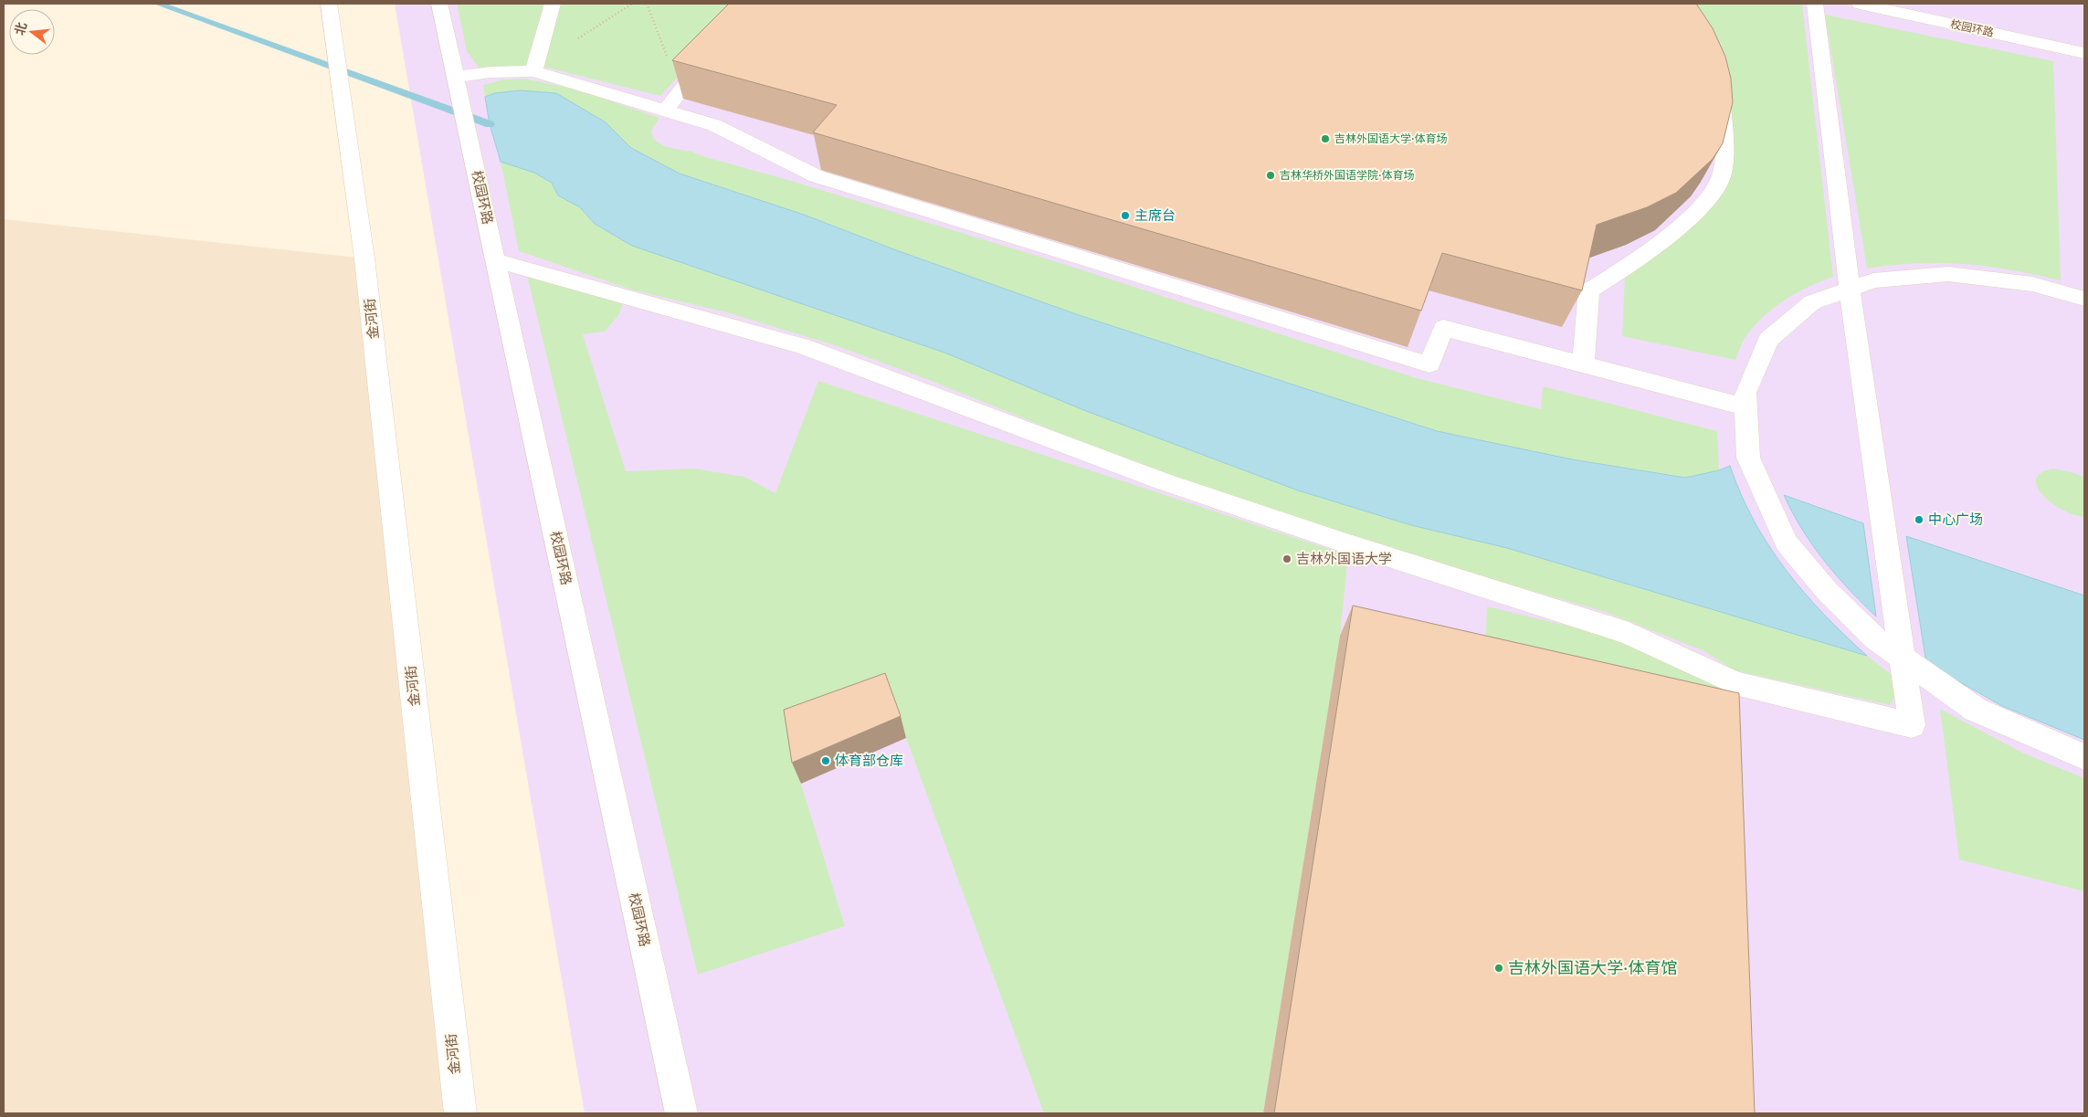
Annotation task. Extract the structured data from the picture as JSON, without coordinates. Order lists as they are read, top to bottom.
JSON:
{
  "streets": {
    "street": ["校园环路", "金河街"]
  },
  "places": [
    "吉林外国语大学·体育场",
    "吉林华桥外国语学院·体育场",
    "主席台",
    "中心广场",
    "吉林外国语大学",
    "体育部仓库",
    "吉林外国语大学·体育馆"
  ],
  "north": "left"
}
